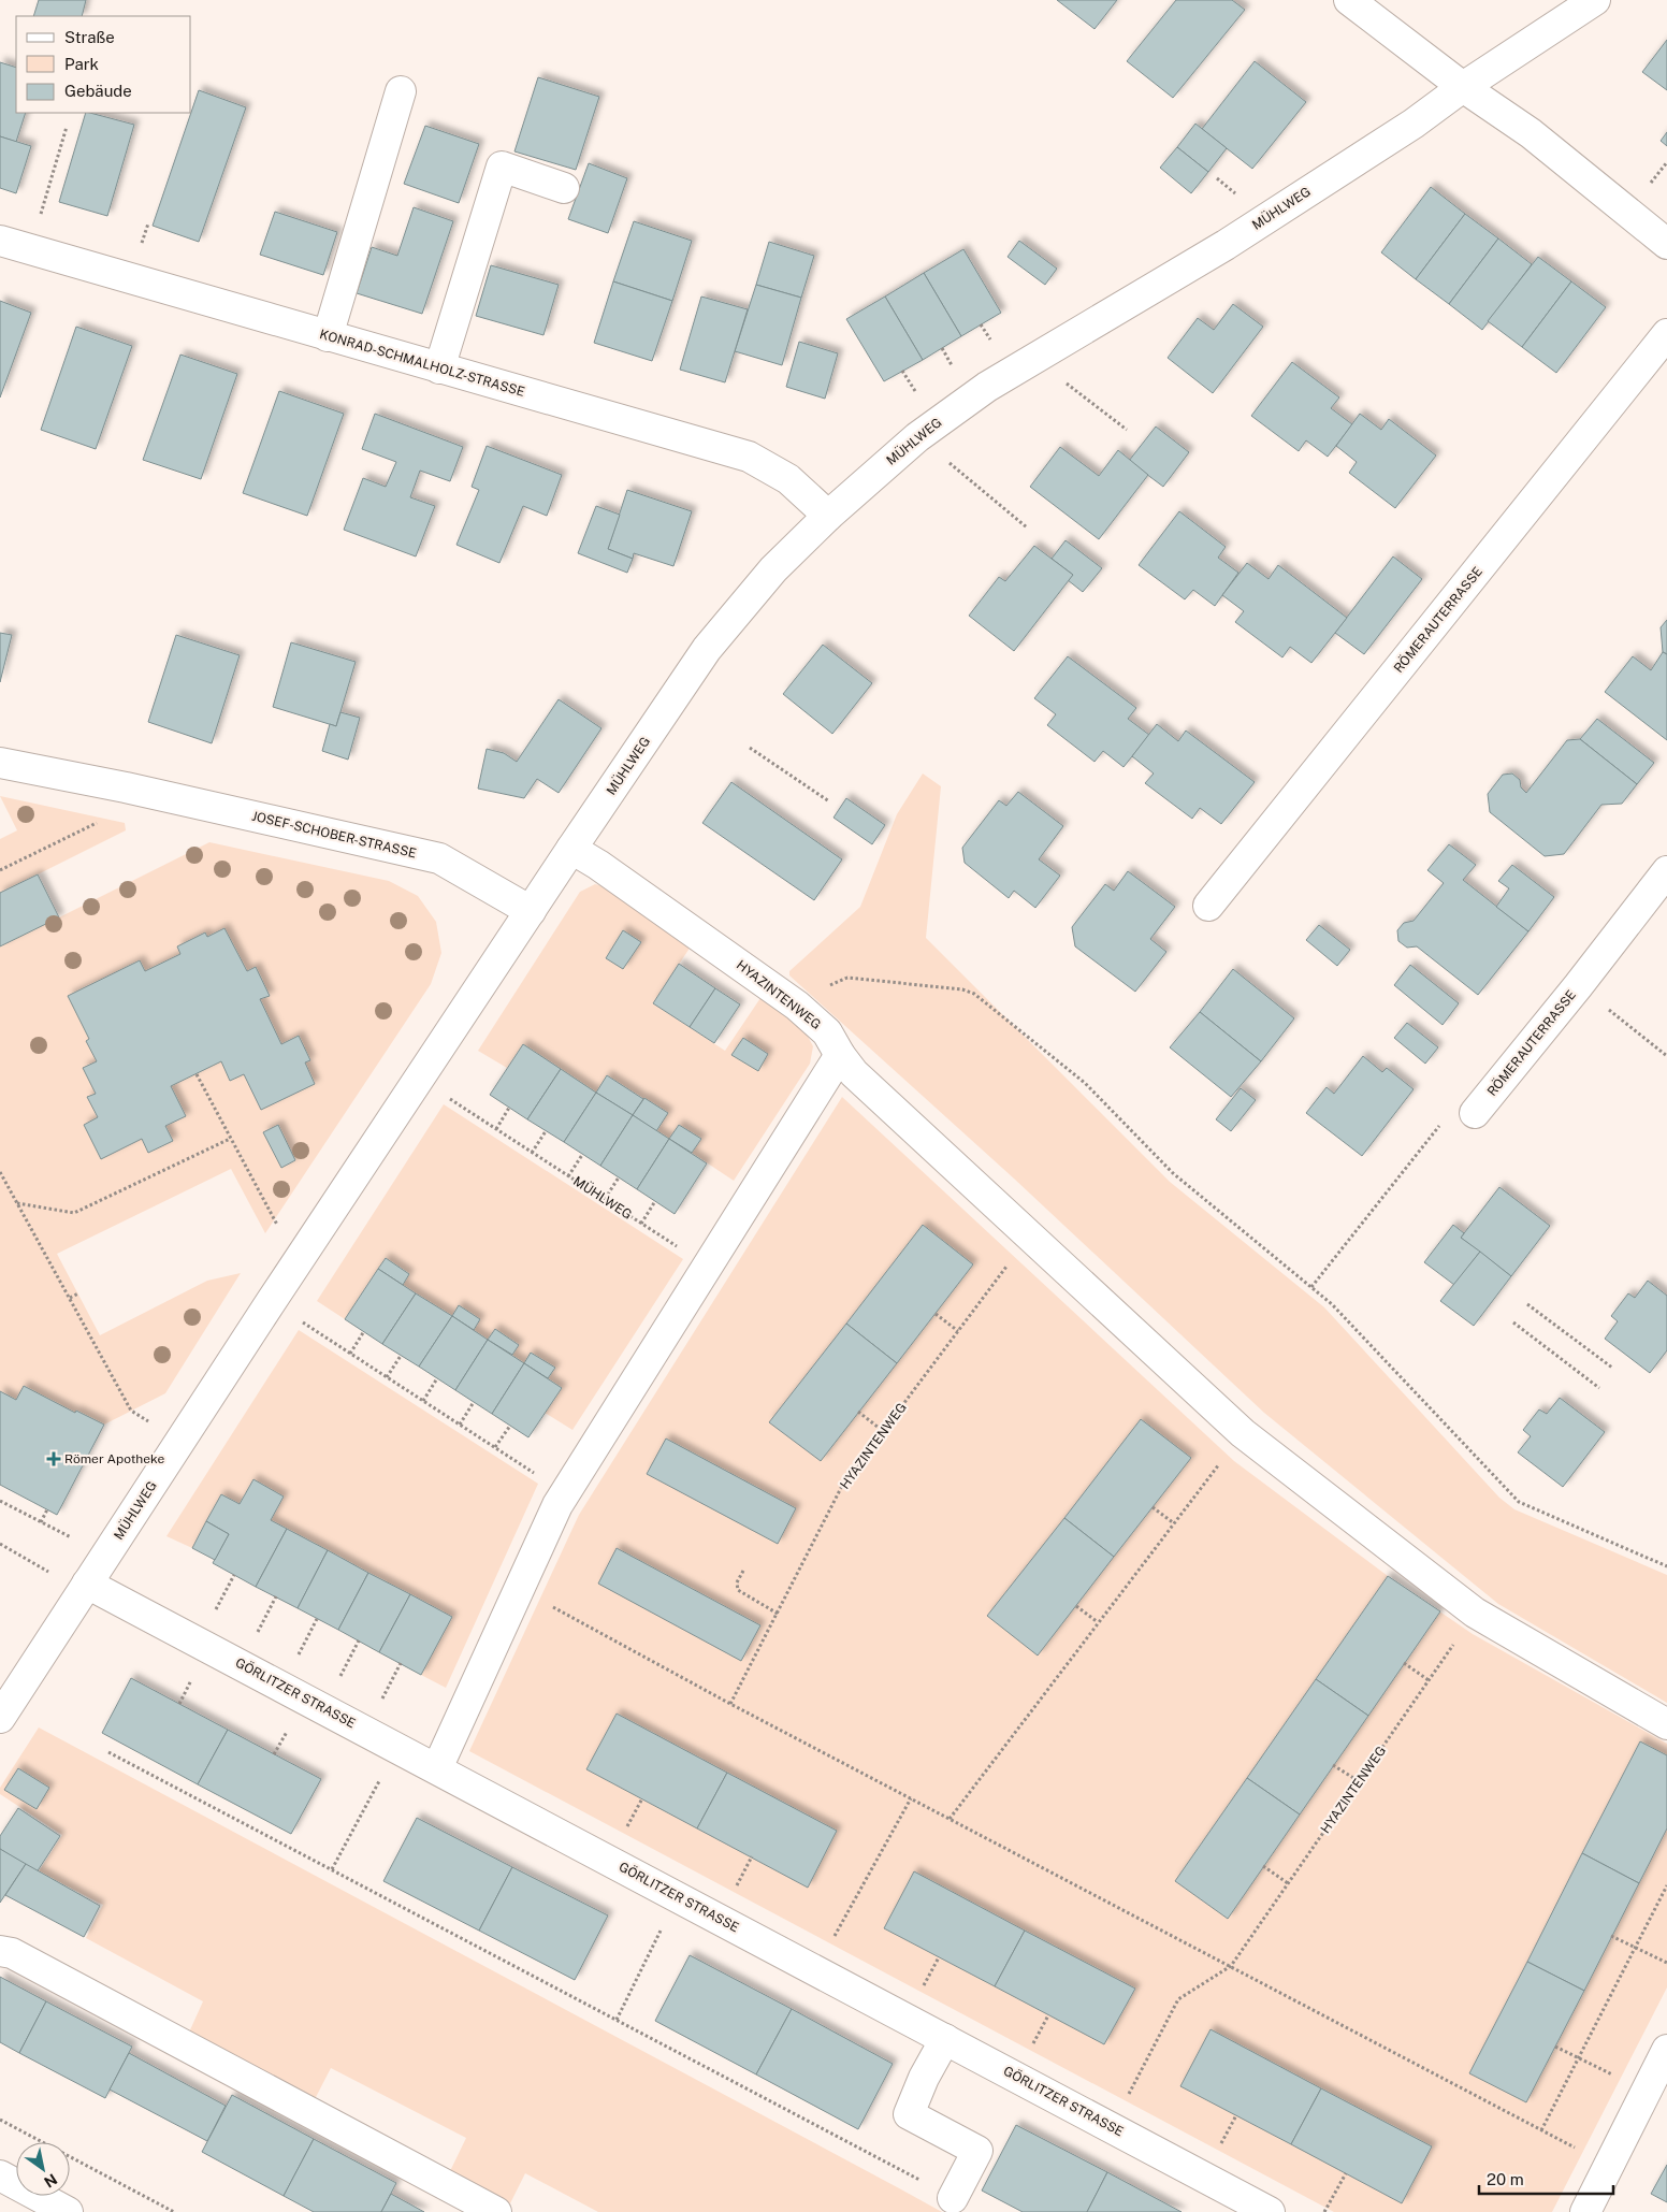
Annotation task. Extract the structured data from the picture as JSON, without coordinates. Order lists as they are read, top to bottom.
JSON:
{
  "streets": {
    "street": [
      "MÜHLWEG",
      "KONRAD-SCHMALHOLZ-STRASSE",
      "RÖMERAUTERRASSE",
      "JOSEF-SCHOBER-STRASSE",
      "HYAZINTENWEG",
      "GÖRLITZER STRASSE"
    ]
  },
  "crossings": [
    ["MÜHLWEG", "KONRAD-SCHMALHOLZ-STRASSE"],
    ["MÜHLWEG", "JOSEF-SCHOBER-STRASSE"],
    ["MÜHLWEG", "HYAZINTENWEG"],
    ["MÜHLWEG", "GÖRLITZER STRASSE"]
  ],
  "places": {
    "health": ["Römer Apotheke"]
  },
  "legend": ["Straße", "Park", "Gebäude"],
  "scale_bar": "20 m",
  "north": "bottom right"
}
